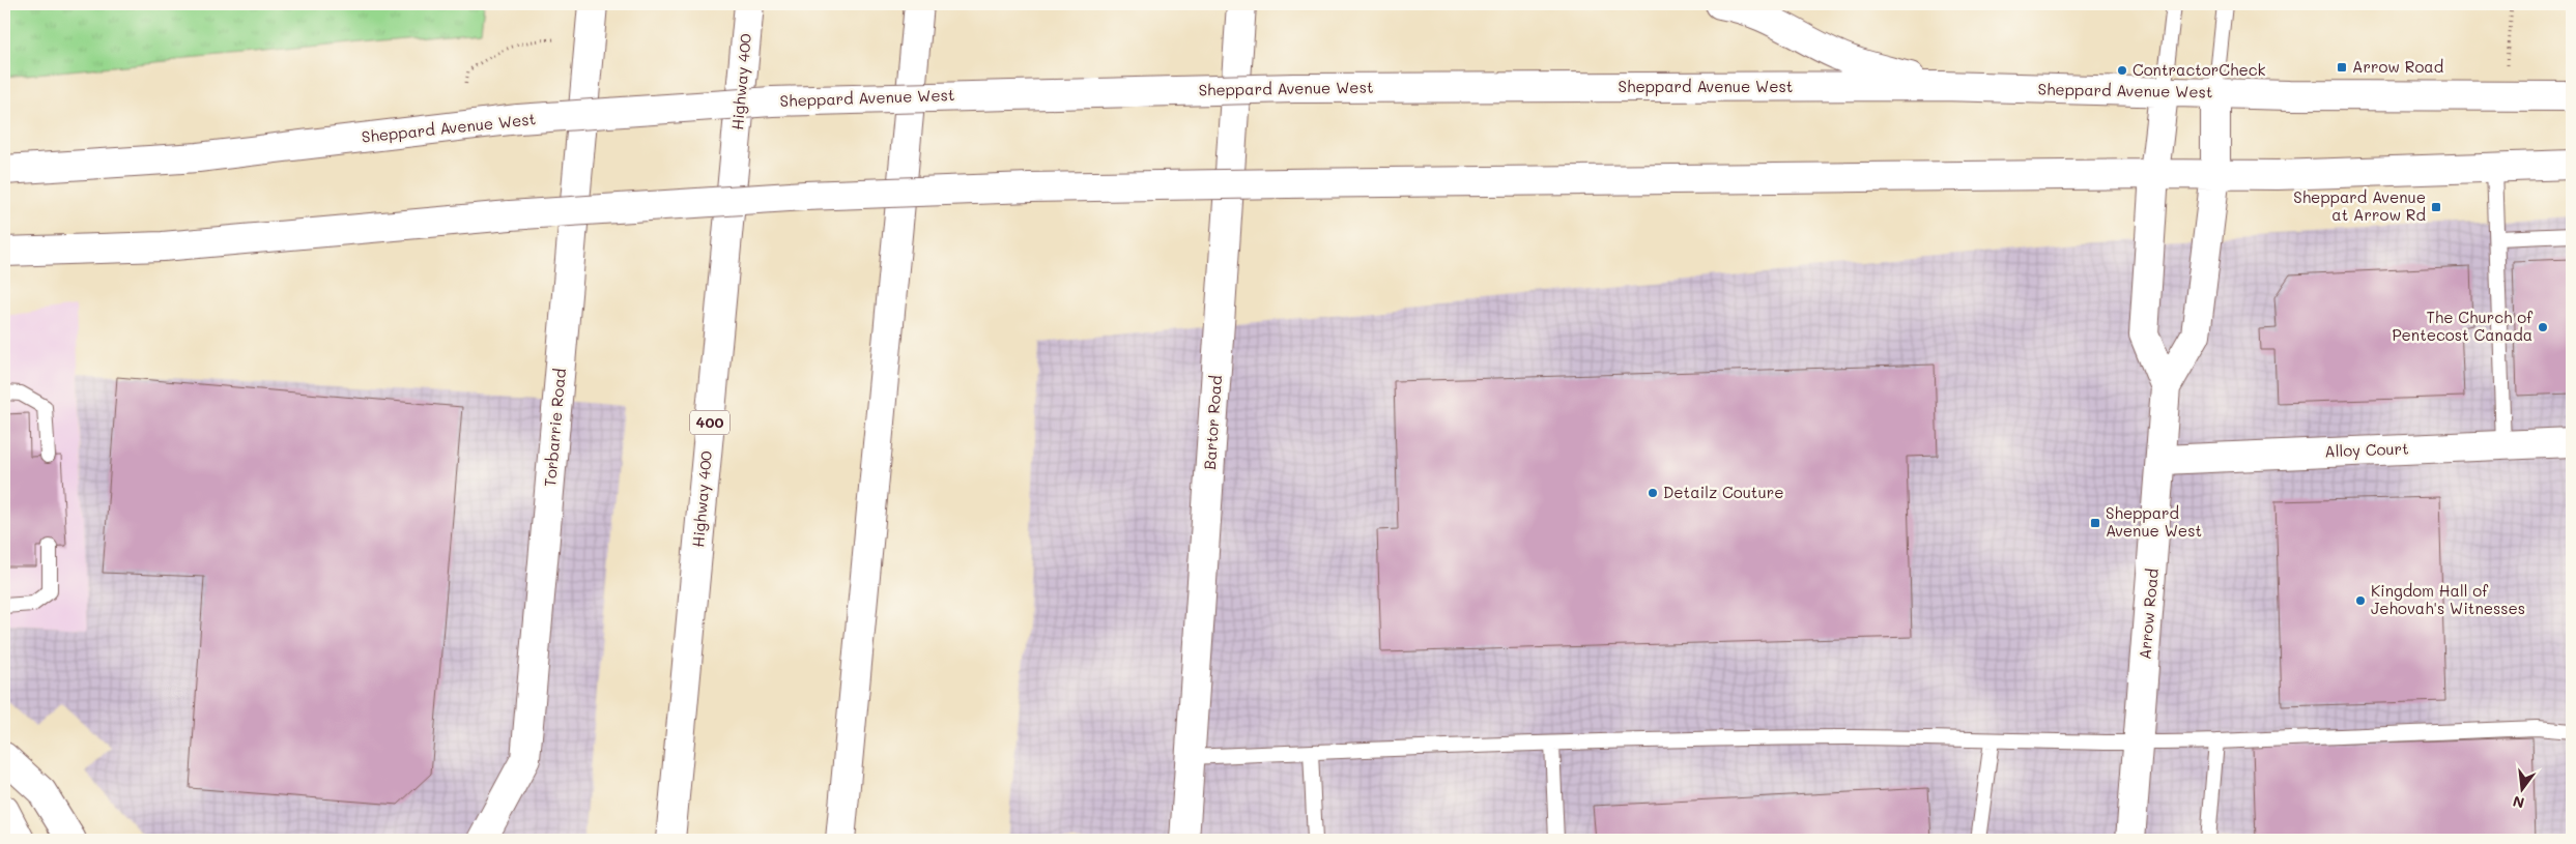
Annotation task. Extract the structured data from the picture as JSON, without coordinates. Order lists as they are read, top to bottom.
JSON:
{
  "streets": {
    "main road": [
      "Highway 400",
      "Sheppard Avenue West",
      "400",
      "Bartor Road",
      "Torbarrie Road",
      "Alloy Court",
      "Arrow Road"
    ]
  },
  "crossings": [
    ["Sheppard Avenue West", "Arrow Road"],
    ["Alloy Court", "Arrow Road"]
  ],
  "places": {
    "transit": ["Arrow Road", "Sheppard Avenue at Arrow Rd", "Sheppard Avenue West"],
    "other": [
      "ContractorCheck",
      "The Church of Pentecost Canada",
      "Detailz Couture",
      "Kingdom Hall of Jehovah's Witnesses"
    ]
  },
  "north": "bottom"
}
